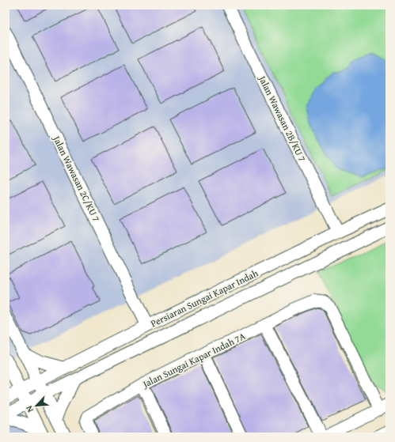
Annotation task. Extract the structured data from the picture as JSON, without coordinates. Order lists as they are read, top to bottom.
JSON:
{
  "streets": {
    "street": [
      "Jalan Wawasan 2B/KU 7",
      "Jalan Wawasan 2C/KU 7",
      "Persiaran Sungai Kapar Indah",
      "Jalan Sungai Kapar Indah 7A"
    ]
  },
  "crossings": [
    ["Jalan Wawasan 2B/KU 7", "Persiaran Sungai Kapar Indah"],
    ["Jalan Wawasan 2C/KU 7", "Persiaran Sungai Kapar Indah"]
  ],
  "north": "bottom left"
}
